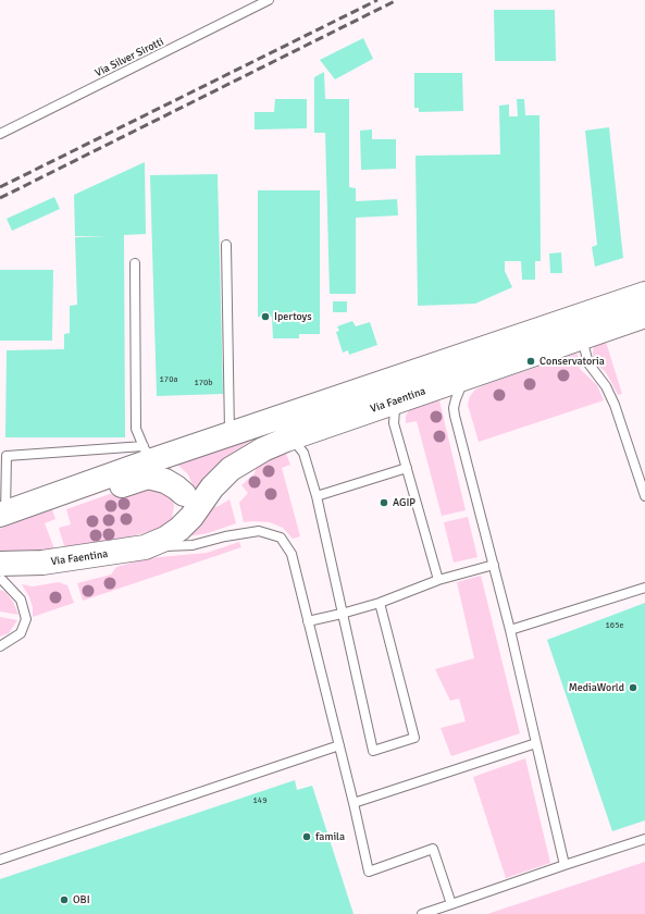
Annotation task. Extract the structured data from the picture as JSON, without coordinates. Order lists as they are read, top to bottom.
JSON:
{
  "streets": {
    "main road": ["Via Faentina"],
    "lane": ["Via Silver Sirotti"]
  },
  "places": [
    "Ipertoys",
    "Conservatoria",
    "AGIP",
    "MediaWorld",
    "famila",
    "OBI"
  ],
  "house_numbers": [
    "170a",
    "170b",
    "165e",
    "149"
  ]
}
